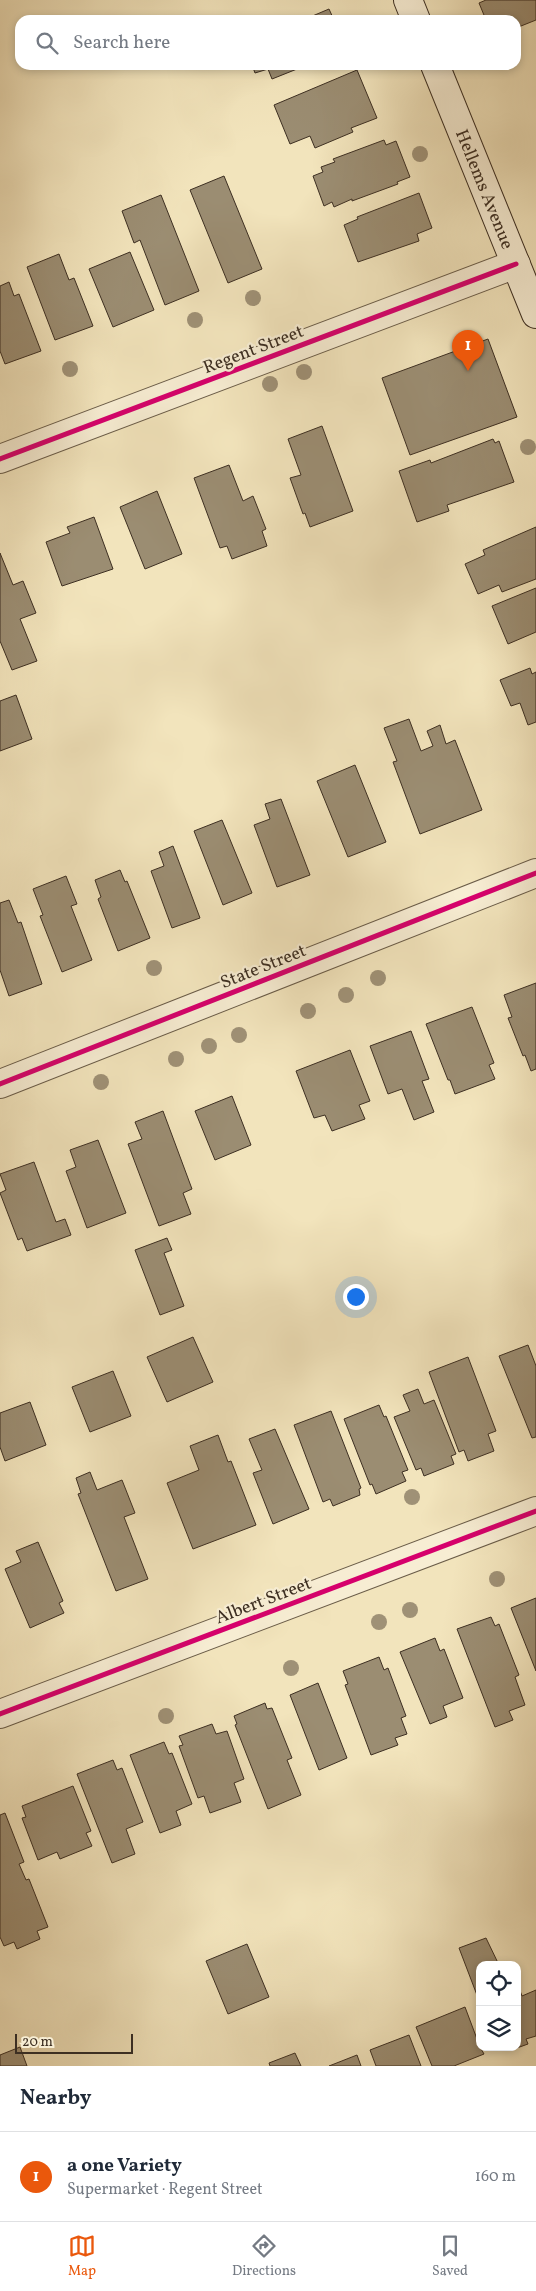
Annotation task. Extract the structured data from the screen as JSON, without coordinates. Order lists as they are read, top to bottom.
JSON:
{
  "streets": {
    "street": [
      "Hellems Avenue",
      "Regent Street",
      "State Street",
      "Albert Street"
    ]
  },
  "crossings": [
    ["Hellems Avenue", "Regent Street"]
  ],
  "scale_bar": "20 m",
  "page": {
    "search": "Search here",
    "pins": "1",
    "scale": "20 m",
    "heading": "Nearby",
    "list": [
      {
        "mark": "1",
        "name": "a one Variety",
        "note": "Supermarket · Regent Street",
        "value": "160 m"
      }
    ],
    "nav": ["Map", "Directions", "Saved"]
  }
}
